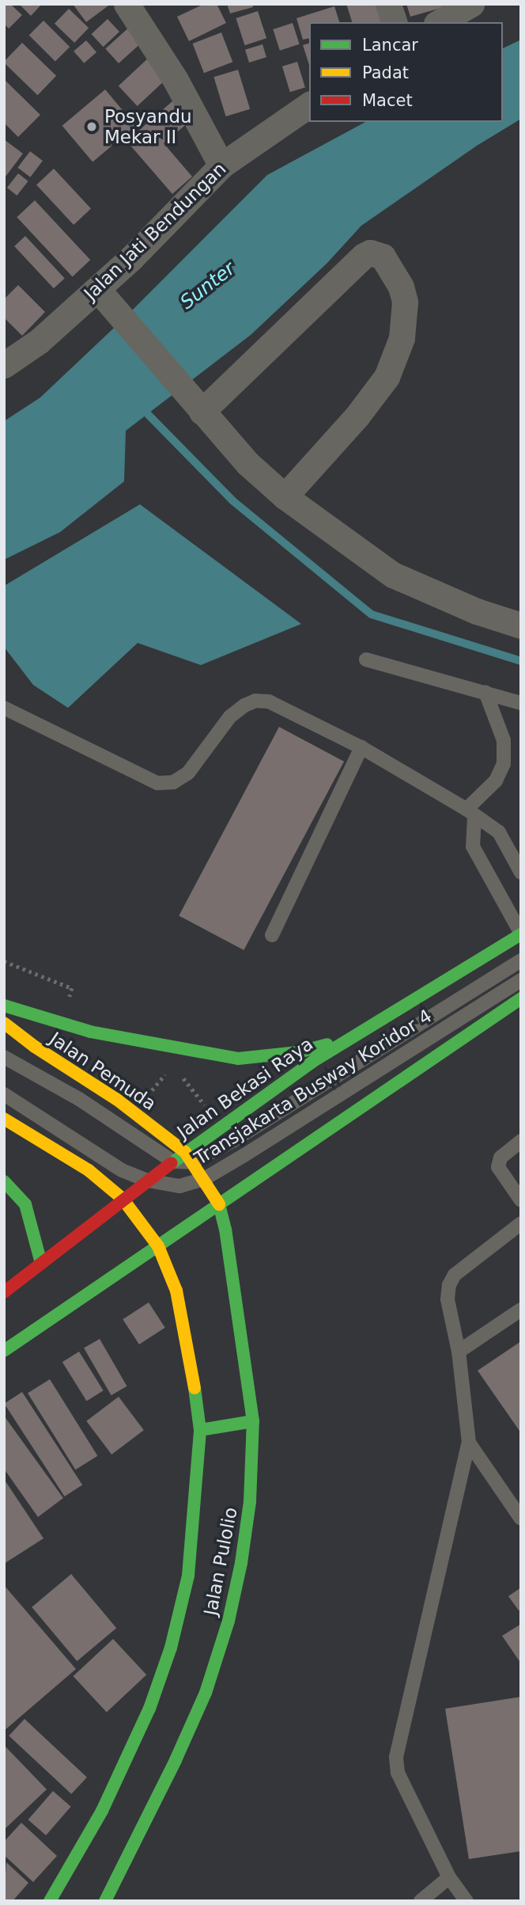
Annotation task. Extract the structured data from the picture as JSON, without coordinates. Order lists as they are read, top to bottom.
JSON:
{
  "streets": {
    "main road": ["Jalan Pemuda", "Jalan Bekasi Raya", "Jalan Pulolio"],
    "street": ["Jalan Jati Bendungan"],
    "lane": ["Transjakarta Busway Koridor 4"]
  },
  "crossings": [
    ["Jalan Pemuda", "Transjakarta Busway Koridor 4"],
    ["Jalan Pemuda", "Jalan Bekasi Raya"],
    ["Jalan Pemuda", "Jalan Pulolio"],
    ["Transjakarta Busway Koridor 4", "Jalan Bekasi Raya"]
  ],
  "water": ["Sunter"],
  "places": ["Posyandu Mekar II"],
  "legend": ["Lancar", "Padat", "Macet"]
}
